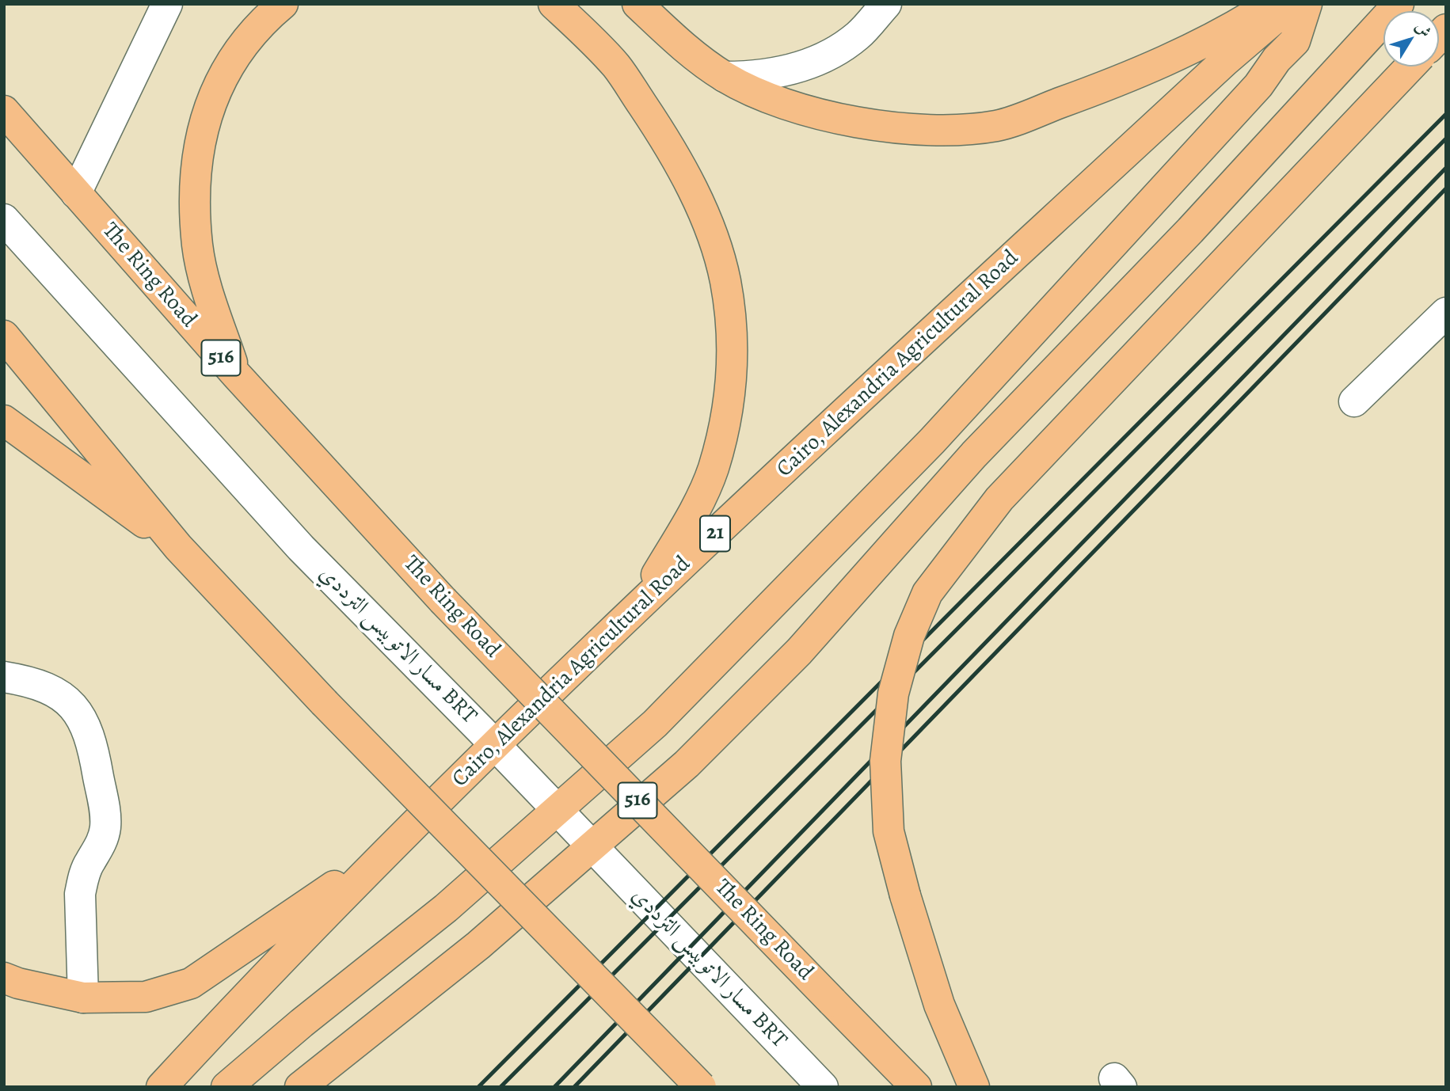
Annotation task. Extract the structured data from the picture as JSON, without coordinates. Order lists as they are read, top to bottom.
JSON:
{
  "streets": {
    "highway": [
      "The Ring Road",
      "516",
      "Cairo, Alexandria Agricultural Road",
      "21"
    ],
    "street": ["مسار الاتوبيس الترددي BRT"]
  },
  "north": "top right"
}
